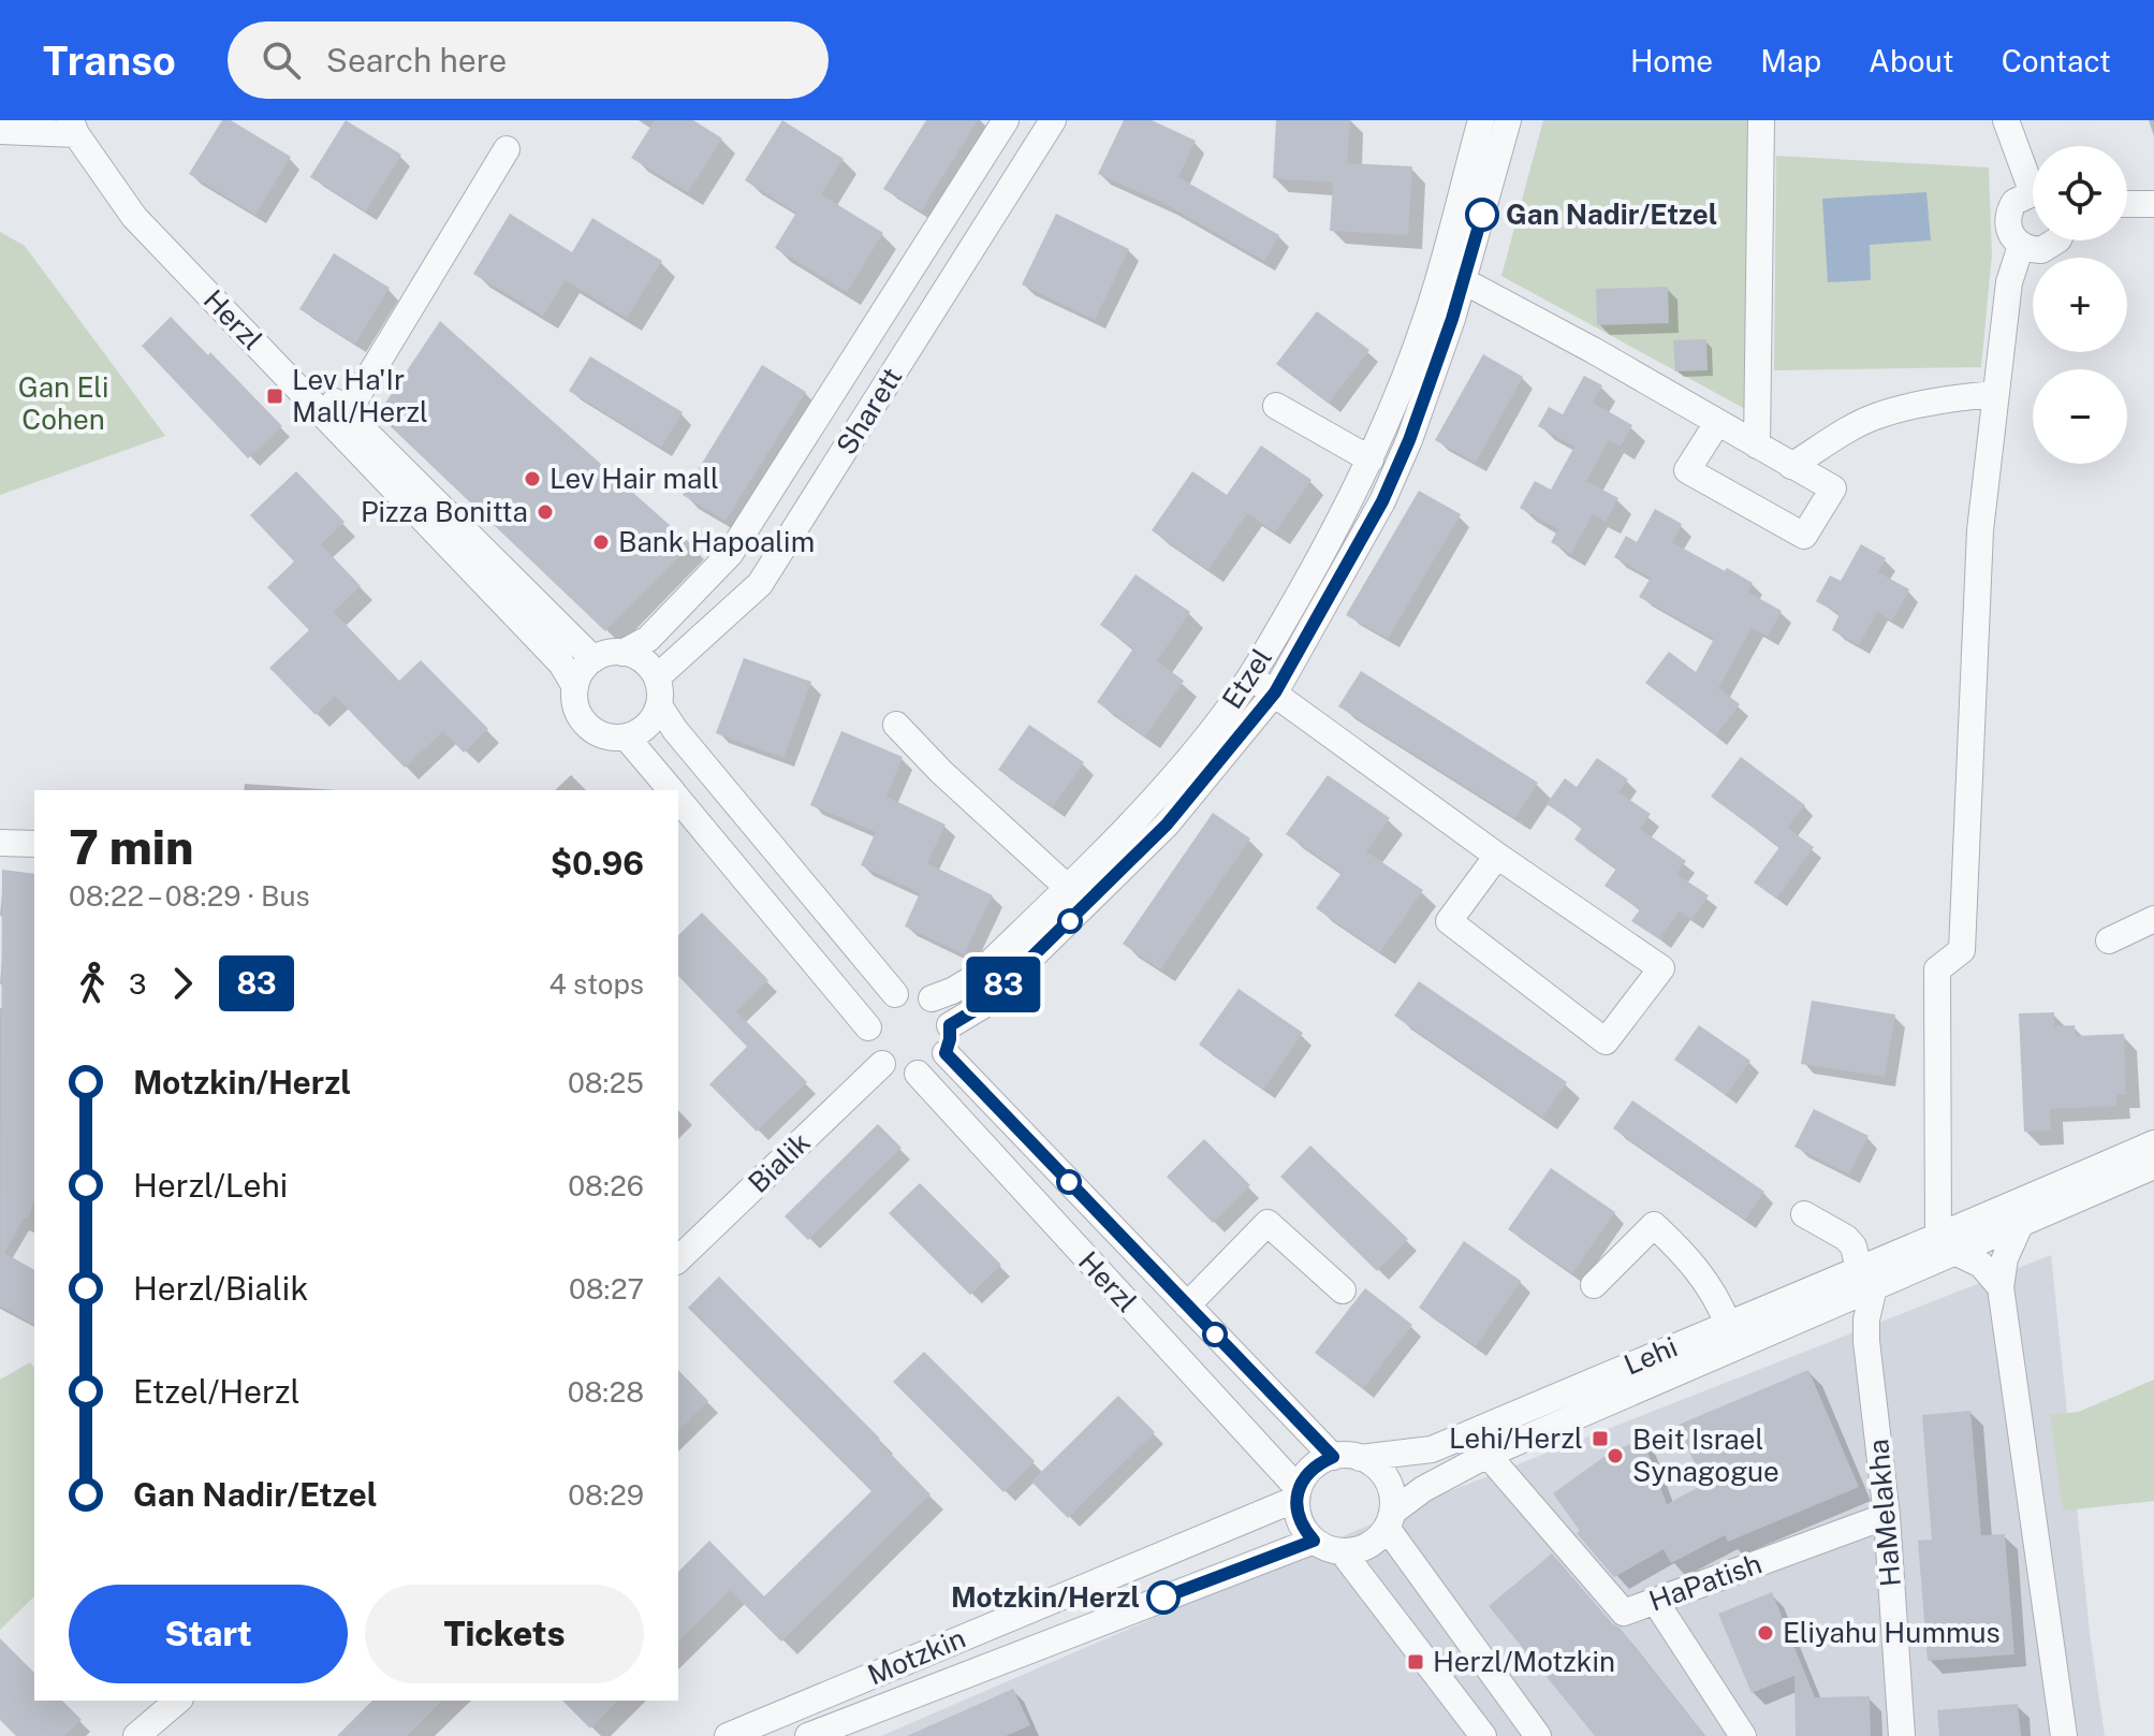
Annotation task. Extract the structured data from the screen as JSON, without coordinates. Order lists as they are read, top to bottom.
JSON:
{
  "streets": {
    "street": [
      "Herzl",
      "Sharett",
      "Etzel",
      "Bialik",
      "Lehi",
      "HaMelakha",
      "HaPatish",
      "Motzkin"
    ]
  },
  "crossings": [
    ["Herzl", "Sharett"],
    ["Herzl", "Etzel"],
    ["Herzl", "Bialik"],
    ["Herzl", "Lehi"],
    ["Herzl", "Motzkin"],
    ["Etzel", "Bialik"],
    ["Lehi", "HaMelakha"],
    ["Lehi", "HaPatish"],
    ["Lehi", "Motzkin"],
    ["HaMelakha", "HaPatish"]
  ],
  "parks": ["Gan Eli Cohen"],
  "places": {
    "other": [
      "Gan Nadir/Etzel",
      "Lev Hair mall",
      "Pizza Bonitta",
      "Bank Hapoalim",
      "Beit Israel Synagogue",
      "Motzkin/Herzl",
      "Eliyahu Hummus"
    ],
    "transit": ["Lev Ha'Ir Mall/Herzl", "Lehi/Herzl", "Herzl/Motzkin"]
  },
  "lines": ["bus line 83"],
  "page": {
    "header": "Transo",
    "search": "Search here",
    "nav": [
      "Home",
      "Map",
      "About",
      "Contact"
    ],
    "on_map": "83",
    "map_buttons": ["+", "−"],
    "heading": ["7 min", "08:22 – 08:29 · Bus", "$0.96"],
    "legs": ["3", "83", "4 stops"],
    "list": [
      {
        "name": "Motzkin/Herzl",
        "value": "08:25"
      },
      {
        "name": "Herzl/Lehi",
        "value": "08:26"
      },
      {
        "name": "Herzl/Bialik",
        "value": "08:27"
      },
      {
        "name": "Etzel/Herzl",
        "value": "08:28"
      },
      {
        "name": "Gan Nadir/Etzel",
        "value": "08:29"
      }
    ],
    "buttons": ["Start", "Tickets"]
  }
}
